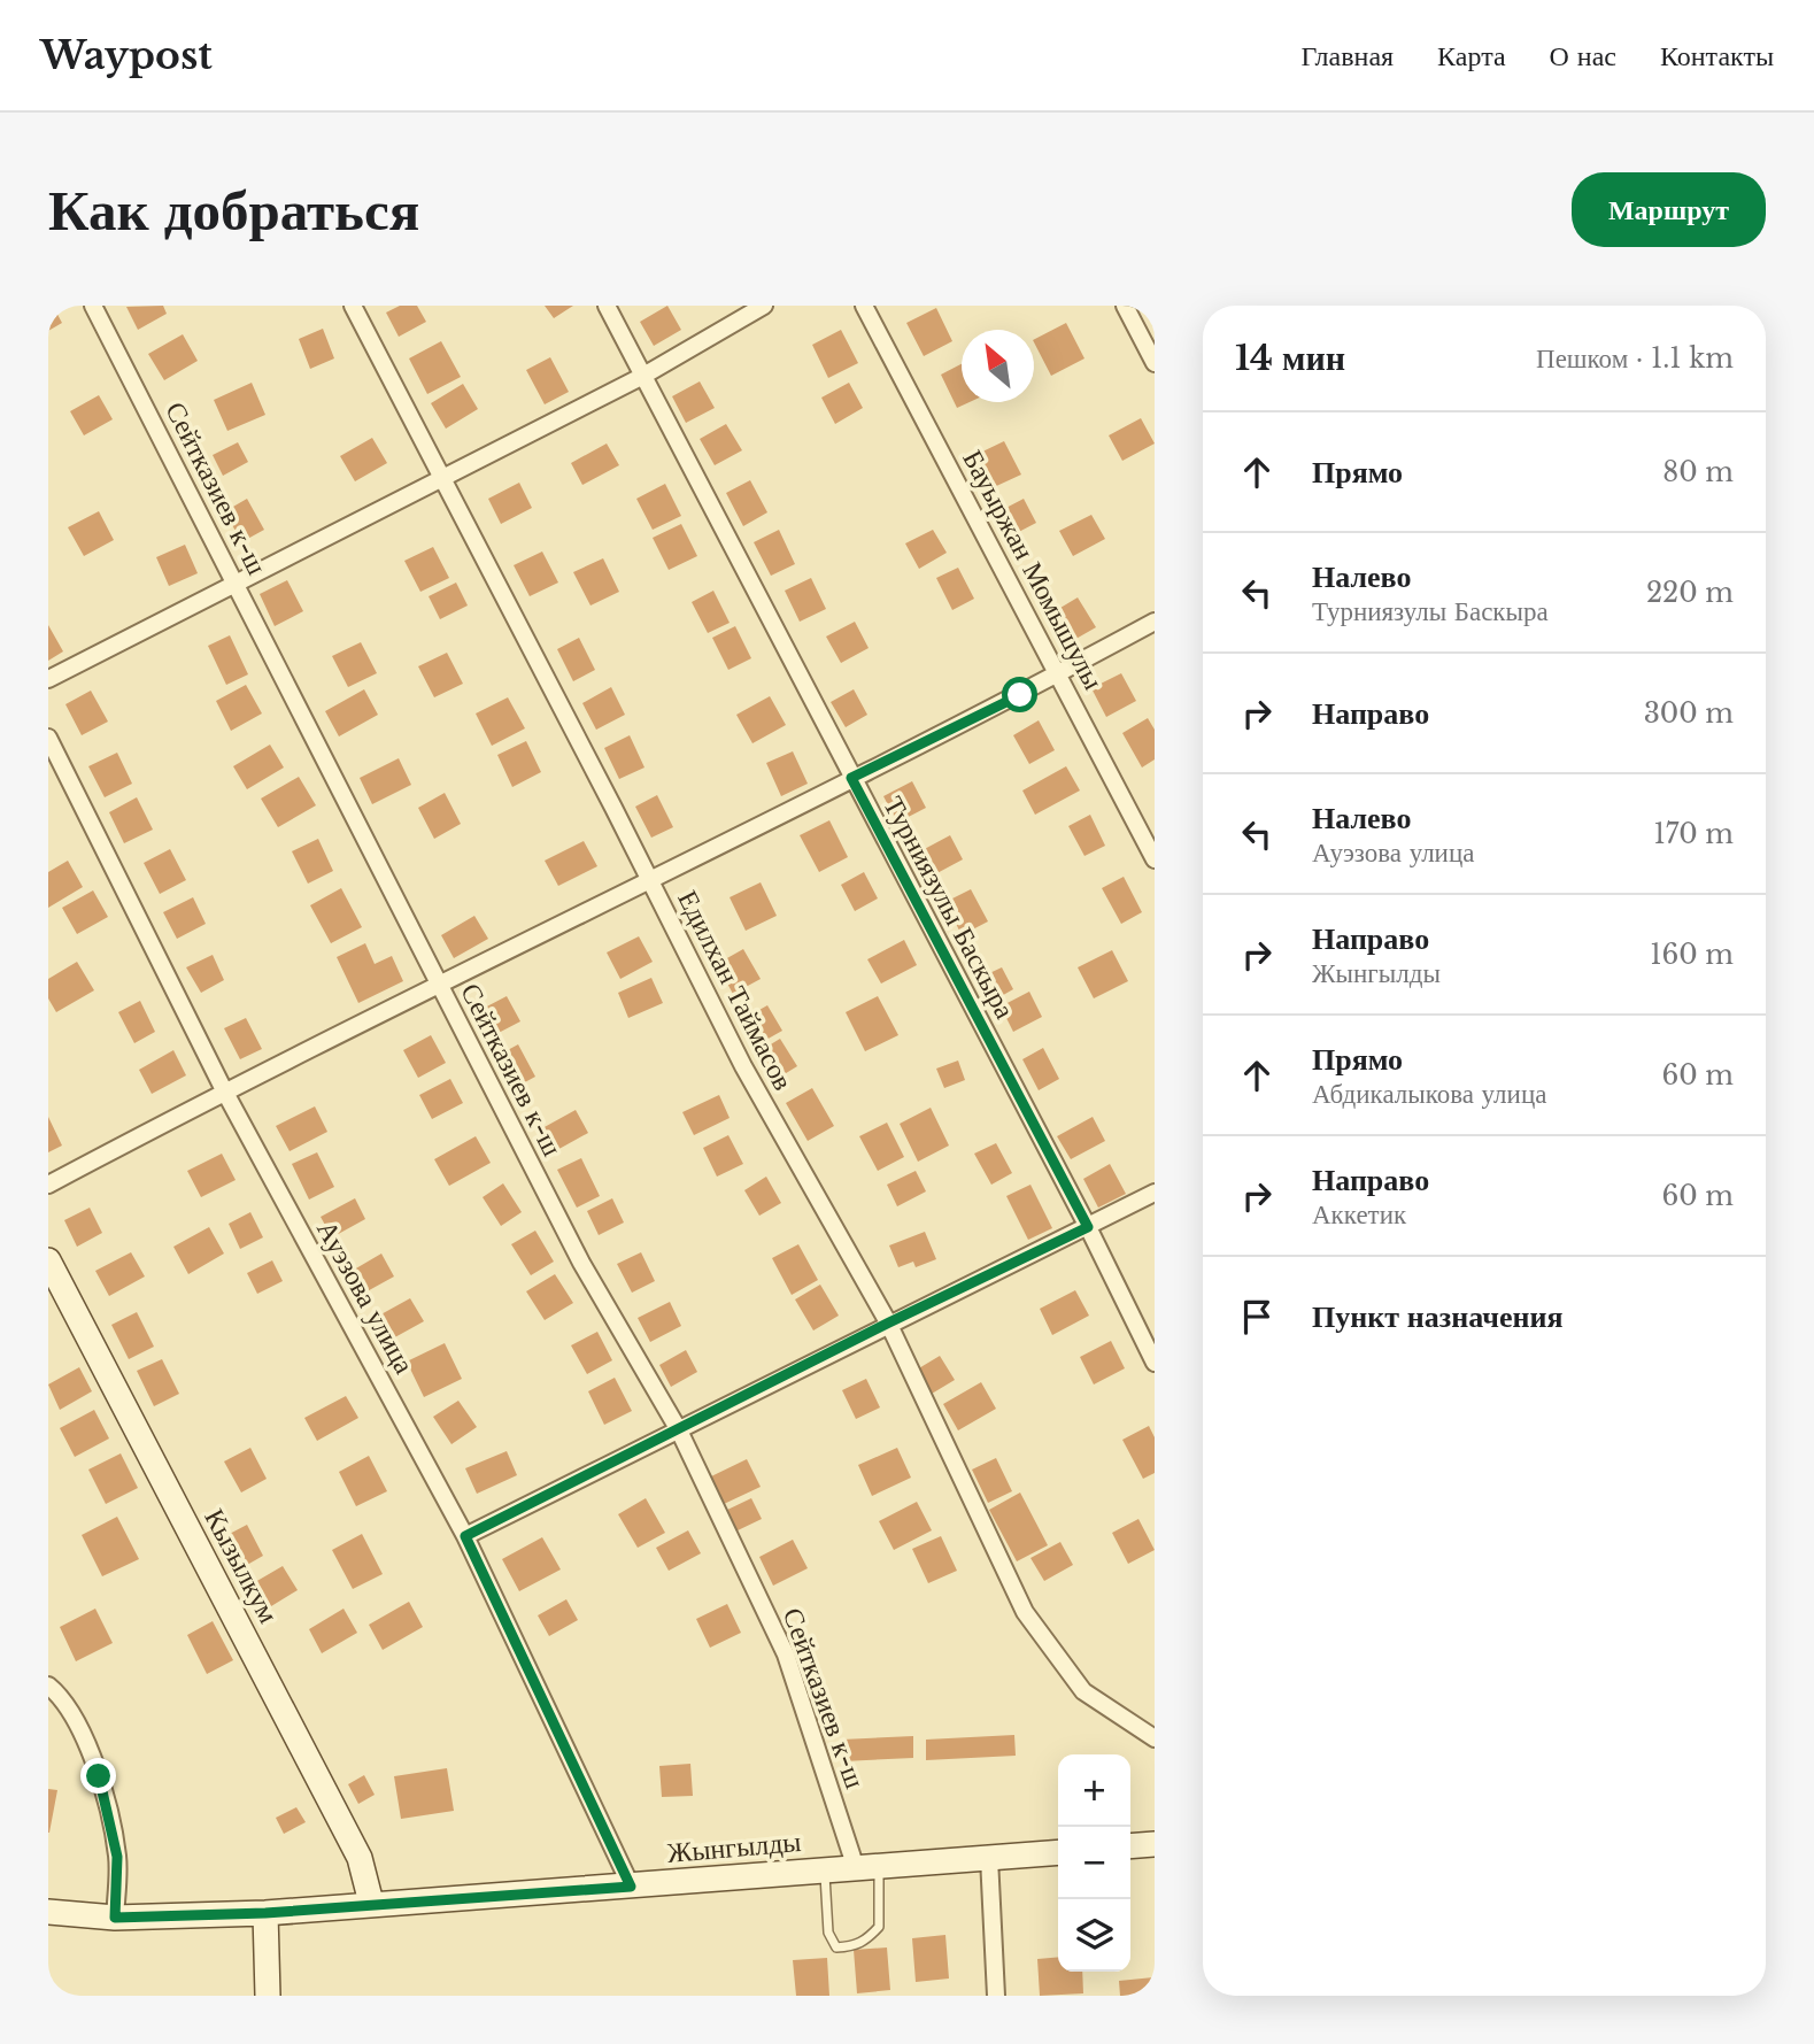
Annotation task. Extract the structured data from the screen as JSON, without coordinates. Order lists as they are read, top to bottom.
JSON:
{
  "streets": {
    "street": [
      "Сейтказиев к-ш",
      "Бауыржан Момышулы",
      "Турниязулы Баскыра",
      "Едилхан Таймасов",
      "Ауэзова улица",
      "Кызылкум",
      "Жынгылды"
    ]
  },
  "crossings": [
    ["Сейтказиев к-ш", "Жынгылды"],
    ["Ауэзова улица", "Жынгылды"],
    ["Кызылкум", "Жынгылды"]
  ],
  "north": "top left",
  "page": {
    "header": "Waypost",
    "nav": [
      "Главная",
      "Карта",
      "О нас",
      "Контакты"
    ],
    "buttons": "Маршрут",
    "title": "Как добраться",
    "heading": ["14 мин", "Пешком · 1.1 km"],
    "list": [
      ["Прямо", "80 m"],
      ["Налево", "Турниязулы Баскыра", "220 m"],
      ["Направо", "300 m"],
      ["Налево", "Ауэзова улица", "170 m"],
      ["Направо", "Жынгылды", "160 m"],
      ["Прямо", "Абдикалыкова улица", "60 m"],
      ["Направо", "Аккетик", "60 m"],
      "Пункт назначения"
    ],
    "map_buttons": ["+", "−"]
  }
}
